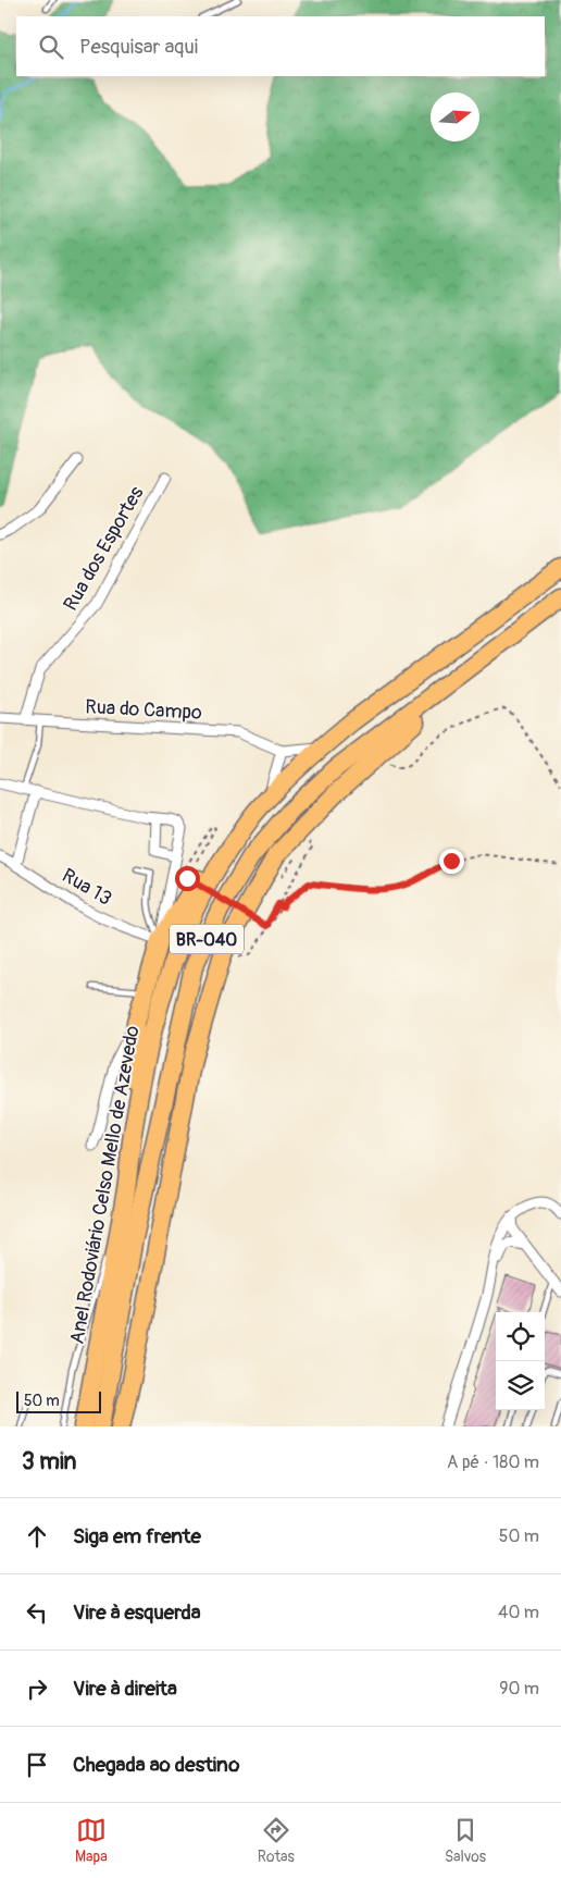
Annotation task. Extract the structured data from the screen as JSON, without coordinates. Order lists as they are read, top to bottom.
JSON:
{
  "streets": {
    "highway": ["BR-040", "Anel Rodoviário Celso Mello de Azevedo"],
    "street": ["Rua dos Esportes", "Rua do Campo", "Rua 13"]
  },
  "crossings": [
    ["Rua dos Esportes", "Rua do Campo"],
    ["Rua do Campo", "Anel Rodoviário Celso Mello de Azevedo"]
  ],
  "scale_bar": "50 m",
  "north": "right",
  "page": {
    "search": "Pesquisar aqui",
    "scale": "50 m",
    "heading": ["3 min", "A pé · 180 m"],
    "list": [
      ["Siga em frente", "50 m"],
      ["Vire à esquerda", "40 m"],
      ["Vire à direita", "90 m"],
      "Chegada ao destino"
    ],
    "nav": ["Mapa", "Rotas", "Salvos"]
  }
}
